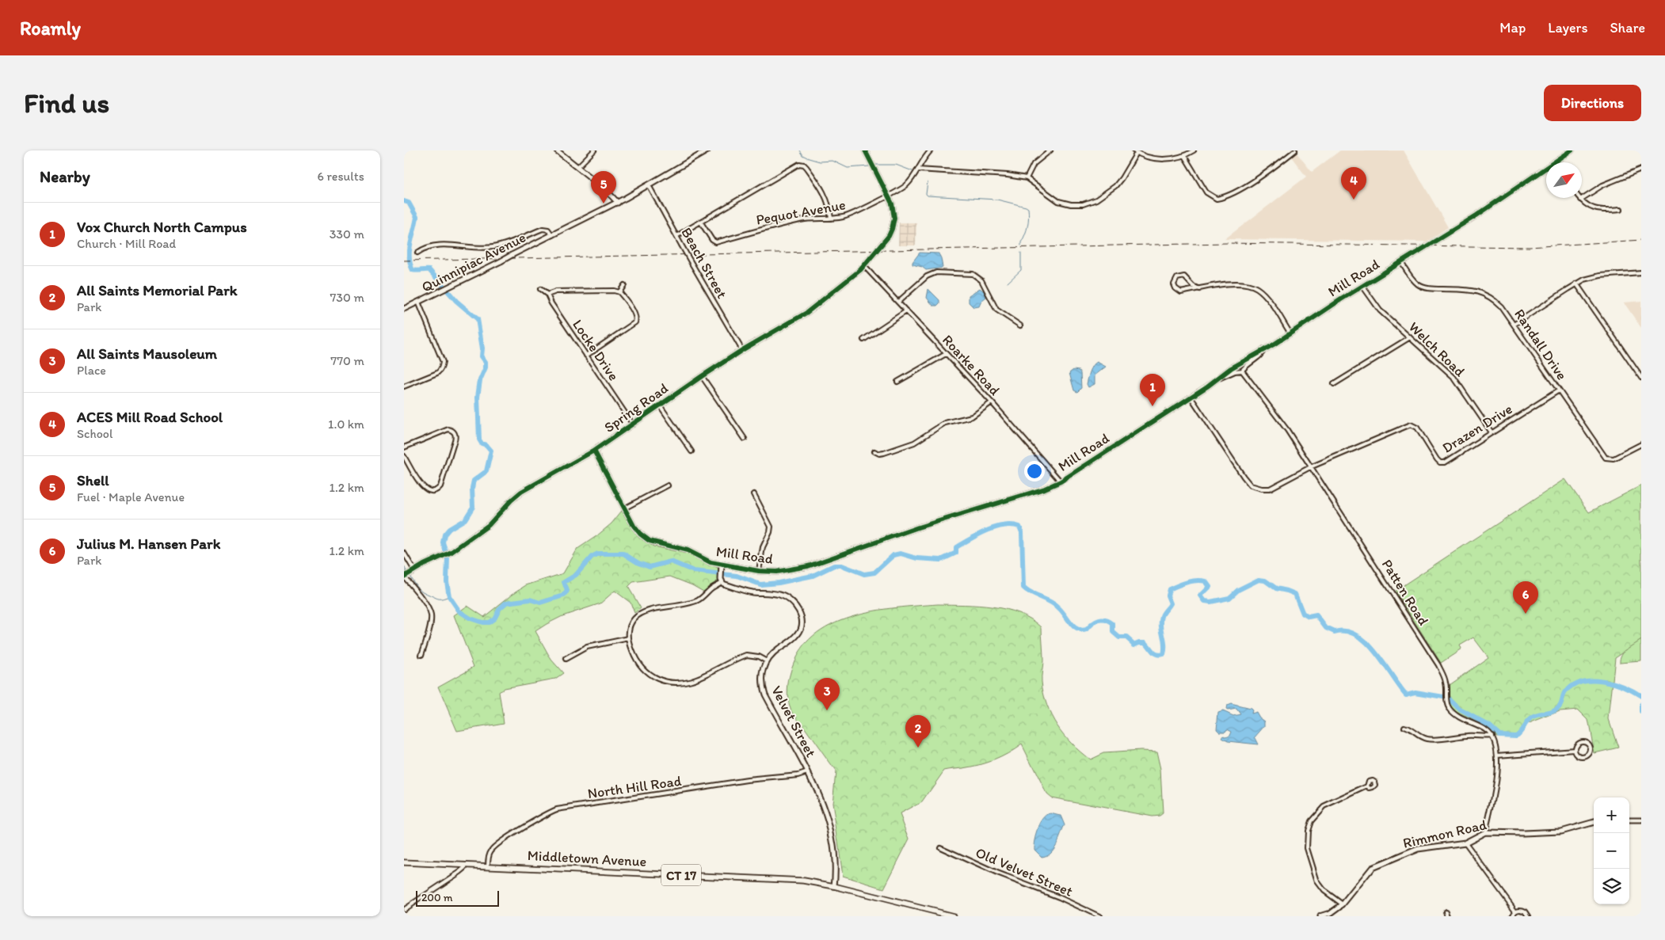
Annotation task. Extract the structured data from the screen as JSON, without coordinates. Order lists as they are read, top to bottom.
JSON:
{
  "streets": {
    "main road": ["Middletown Avenue", "CT 17"],
    "street": [
      "Pequot Avenue",
      "Quinnipiac Avenue",
      "Beach Street",
      "Mill Road",
      "Randall Drive",
      "Welch Road",
      "Locke Drive",
      "Roarke Road",
      "Spring Road",
      "Drazen Drive",
      "Patten Road",
      "Velvet Street",
      "North Hill Road",
      "Rimmon Road",
      "Old Velvet Street"
    ]
  },
  "crossings": [
    ["Pequot Avenue", "Spring Road"],
    ["Quinnipiac Avenue", "Beach Street"],
    ["Beach Street", "Spring Road"],
    ["Mill Road", "Randall Drive"],
    ["Mill Road", "Welch Road"],
    ["Mill Road", "Roarke Road"],
    ["Mill Road", "Spring Road"],
    ["Randall Drive", "Drazen Drive"],
    ["Welch Road", "Drazen Drive"],
    ["Locke Drive", "Spring Road"],
    ["Roarke Road", "Spring Road"],
    ["Drazen Drive", "Patten Road"],
    ["Velvet Street", "North Hill Road"],
    ["Velvet Street", "Middletown Avenue"],
    ["North Hill Road", "Middletown Avenue"]
  ],
  "scale_bar": "200 m",
  "north": "top right",
  "page": {
    "header": "Roamly",
    "nav": ["Map", "Layers", "Share"],
    "buttons": "Directions",
    "title": "Find us",
    "heading": ["Nearby", "6 results"],
    "pins": [
      "4",
      "5",
      "1",
      "6",
      "3",
      "2"
    ],
    "list": [
      {
        "mark": "1",
        "name": "Vox Church North Campus",
        "note": "Church · Mill Road",
        "value": "330 m"
      },
      {
        "mark": "2",
        "name": "All Saints Memorial Park",
        "note": "Park",
        "value": "730 m"
      },
      {
        "mark": "3",
        "name": "All Saints Mausoleum",
        "note": "Place",
        "value": "770 m"
      },
      {
        "mark": "4",
        "name": "ACES Mill Road School",
        "note": "School",
        "value": "1.0 km"
      },
      {
        "mark": "5",
        "name": "Shell",
        "note": "Fuel · Maple Avenue",
        "value": "1.2 km"
      },
      {
        "mark": "6",
        "name": "Julius M. Hansen Park",
        "note": "Park",
        "value": "1.2 km"
      }
    ],
    "map_buttons": ["+", "−"],
    "scale": "200 m"
  }
}
